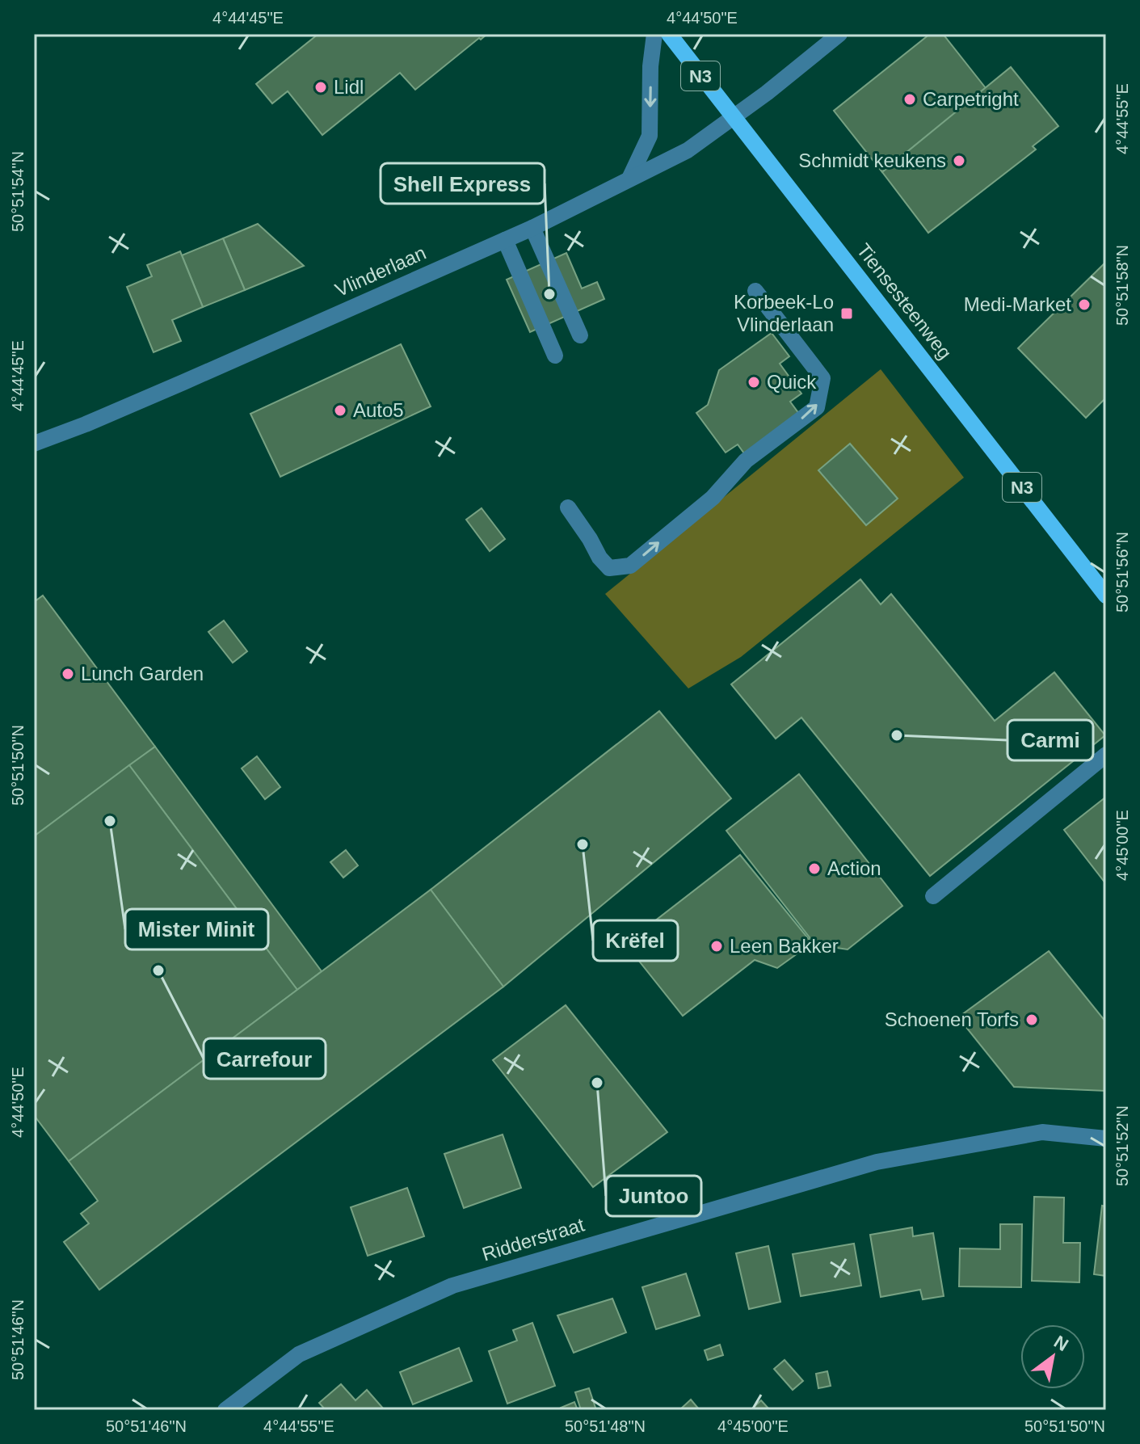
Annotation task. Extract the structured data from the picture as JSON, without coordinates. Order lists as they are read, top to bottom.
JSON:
{
  "streets": {
    "main road": ["N3", "Tiensesteenweg"],
    "street": ["Vlinderlaan", "Ridderstraat"]
  },
  "crossings": [
    ["Vlinderlaan", "Tiensesteenweg"]
  ],
  "places": {
    "other": [
      "Lidl",
      "Carpetright",
      "Schmidt keukens",
      "Shell Express",
      "Medi-Market",
      "Quick",
      "Auto5",
      "Lunch Garden",
      "Carmi",
      "Mister Minit",
      "Krëfel",
      "Action",
      "Leen Bakker",
      "Carrefour",
      "Schoenen Torfs",
      "Juntoo"
    ],
    "transit": ["Korbeek-Lo Vlinderlaan"]
  },
  "north": "top right",
  "coordinates": [
    "4°44'45\"E",
    "4°44'50\"E",
    "4°44'55\"E",
    "50°51'54\"N",
    "50°51'58\"N",
    "50°51'56\"N",
    "50°51'50\"N",
    "4°45'00\"E",
    "50°51'52\"N",
    "50°51'46\"N",
    "50°51'48\"N"
  ]
}
